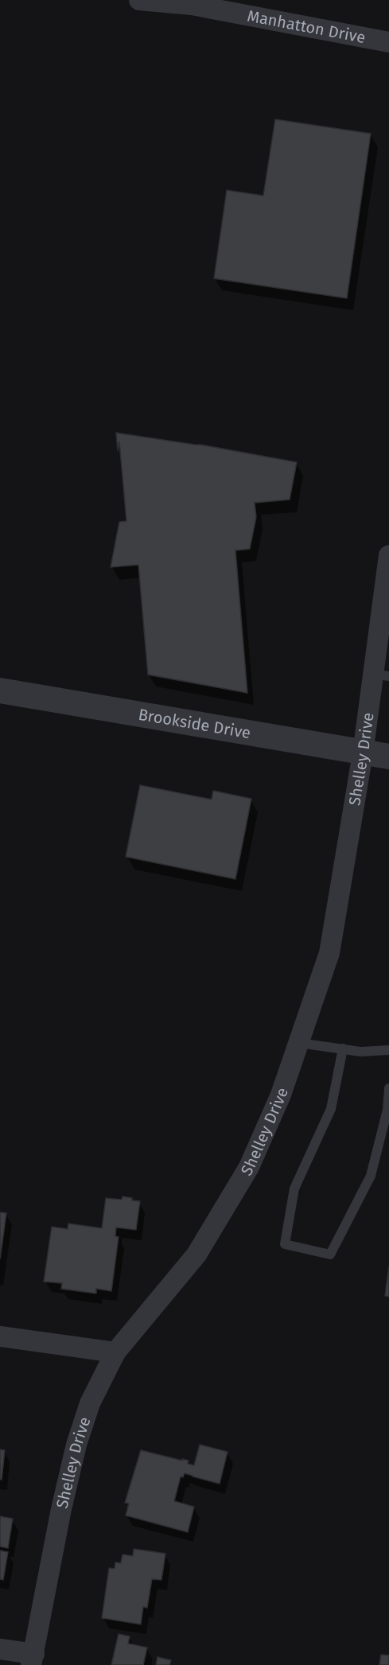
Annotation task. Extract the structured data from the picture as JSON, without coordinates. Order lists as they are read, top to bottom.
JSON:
{
  "streets": {
    "street": ["Manhatton Drive", "Brookside Drive", "Shelley Drive"]
  },
  "crossings": [
    ["Brookside Drive", "Shelley Drive"]
  ]
}
